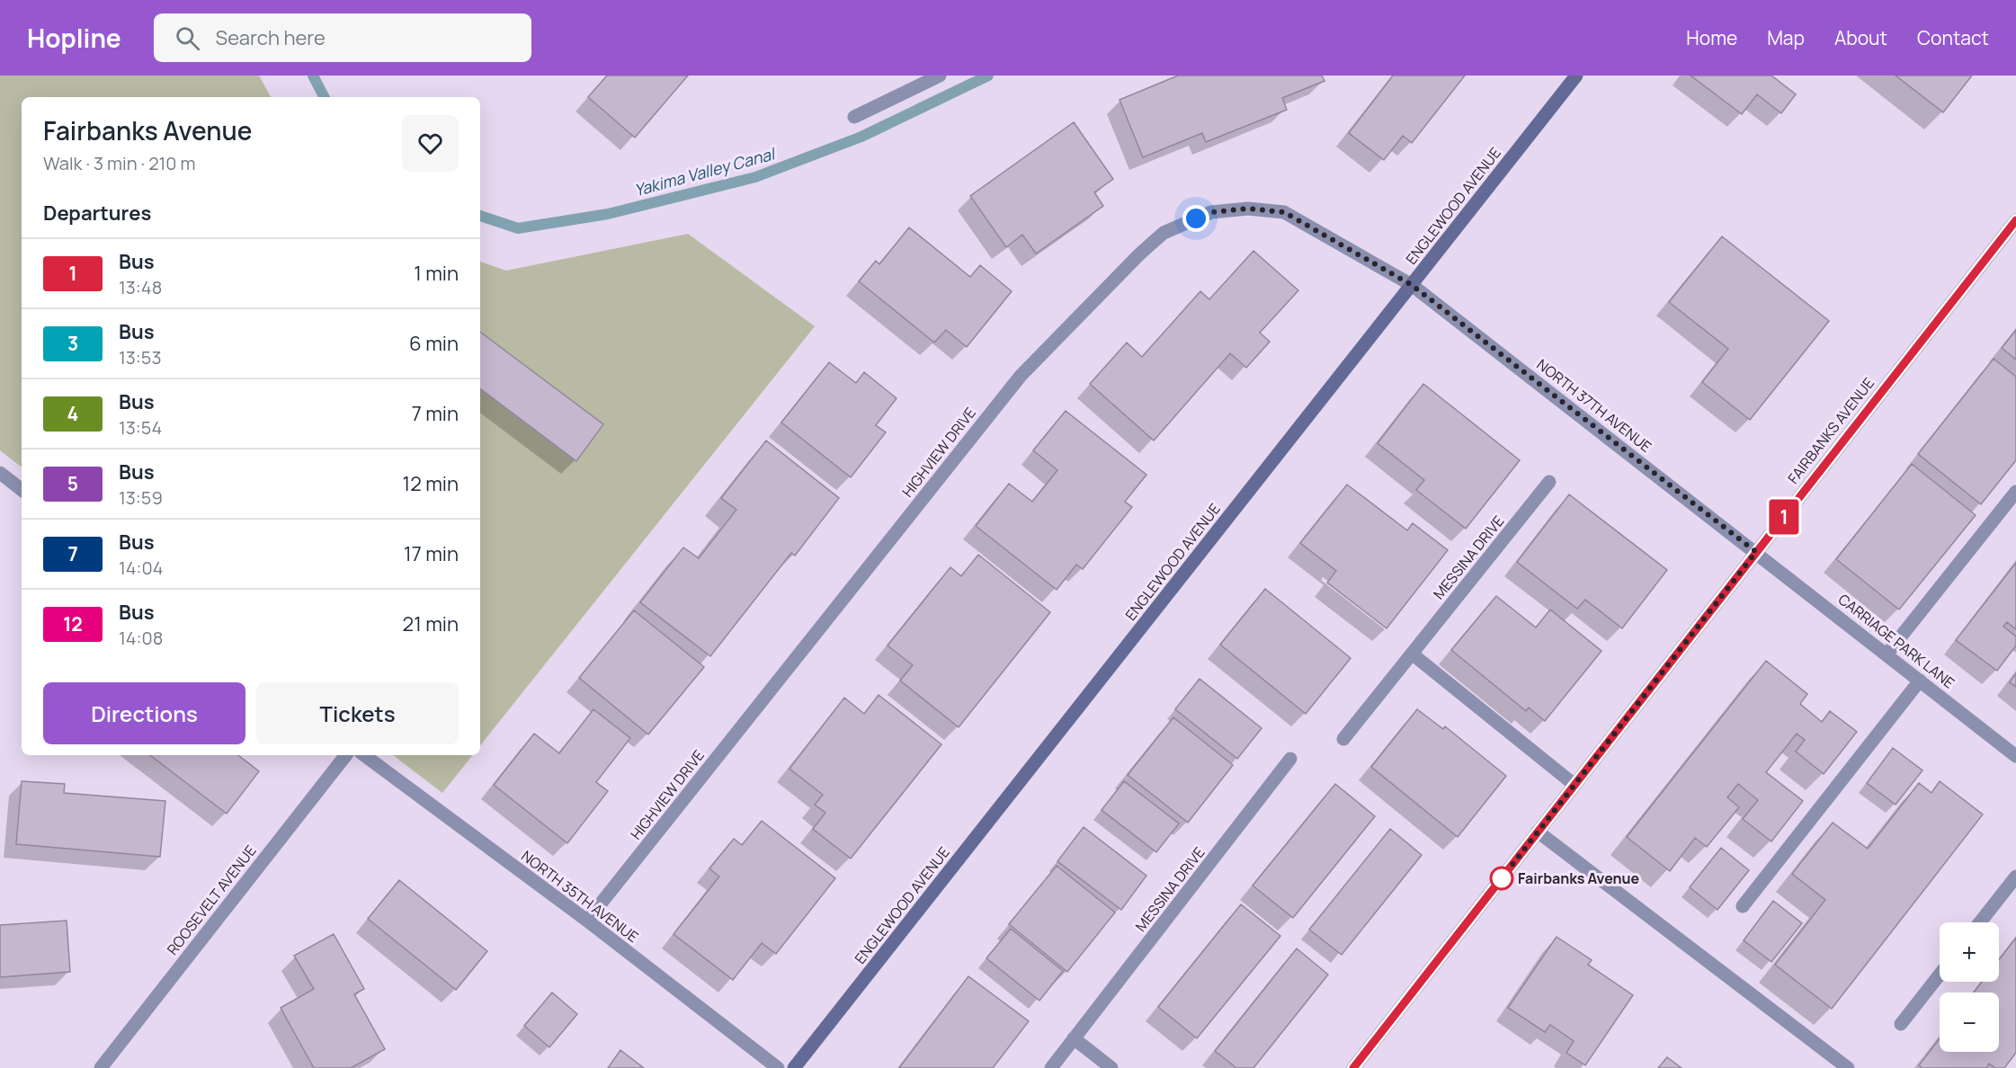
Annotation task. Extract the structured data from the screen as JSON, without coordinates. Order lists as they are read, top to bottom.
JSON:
{
  "streets": {
    "street": [
      "ENGLEWOOD AVENUE",
      "NORTH 37TH AVENUE",
      "FAIRBANKS AVENUE",
      "HIGHVIEW DRIVE",
      "MESSINA DRIVE",
      "CARRIAGE PARK LANE",
      "NORTH 35TH AVENUE",
      "ROOSEVELT AVENUE"
    ]
  },
  "crossings": [
    ["ENGLEWOOD AVENUE", "NORTH 37TH AVENUE"],
    ["ENGLEWOOD AVENUE", "HIGHVIEW DRIVE"],
    ["NORTH 37TH AVENUE", "FAIRBANKS AVENUE"],
    ["NORTH 37TH AVENUE", "HIGHVIEW DRIVE"],
    ["NORTH 37TH AVENUE", "CARRIAGE PARK LANE"],
    ["FAIRBANKS AVENUE", "CARRIAGE PARK LANE"],
    ["HIGHVIEW DRIVE", "NORTH 35TH AVENUE"]
  ],
  "water": ["Yakima Valley Canal"],
  "places": ["Fairbanks Avenue"],
  "lines": ["bus line 1"],
  "page": {
    "header": "Hopline",
    "search": "Search here",
    "nav": [
      "Home",
      "Map",
      "About",
      "Contact"
    ],
    "on_map": "1",
    "heading": [
      ["Fairbanks Avenue", "Walk · 3 min · 210 m"],
      "Departures"
    ],
    "list": [
      {
        "mark": "1",
        "name": "Bus",
        "note": "13:48",
        "value": "1 min"
      },
      {
        "mark": "3",
        "name": "Bus",
        "note": "13:53",
        "value": "6 min"
      },
      {
        "mark": "4",
        "name": "Bus",
        "note": "13:54",
        "value": "7 min"
      },
      {
        "mark": "5",
        "name": "Bus",
        "note": "13:59",
        "value": "12 min"
      },
      {
        "mark": "7",
        "name": "Bus",
        "note": "14:04",
        "value": "17 min"
      },
      {
        "mark": "12",
        "name": "Bus",
        "note": "14:08",
        "value": "21 min"
      }
    ],
    "buttons": ["Directions", "Tickets"],
    "map_buttons": ["+", "−"]
  }
}
